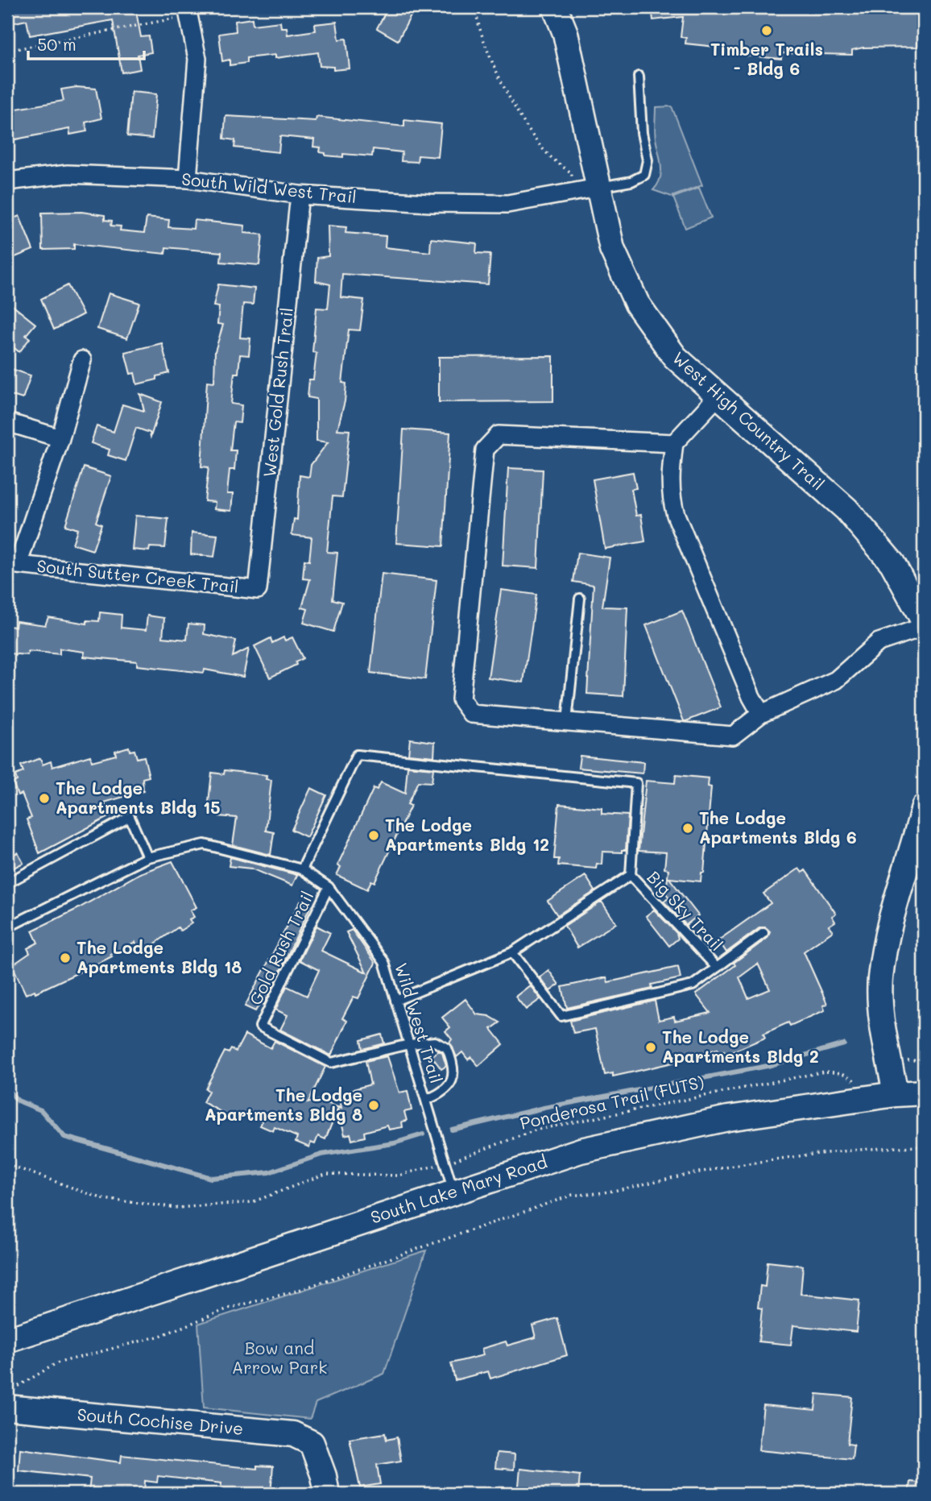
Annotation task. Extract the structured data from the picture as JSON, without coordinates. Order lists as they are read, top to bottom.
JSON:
{
  "streets": {
    "street": [
      "South Wild West Trail",
      "West Gold Rush Trail",
      "West High Country Trail",
      "South Sutter Creek Trail",
      "South Lake Mary Road",
      "South Cochise Drive"
    ],
    "lane": ["Big Sky Trail", "Gold Rush Trail", "Wild West Trail"],
    "path": ["Ponderosa Trail (FUTS)"]
  },
  "crossings": [
    ["South Wild West Trail", "West Gold Rush Trail"],
    ["South Wild West Trail", "West High Country Trail"],
    ["West Gold Rush Trail", "South Sutter Creek Trail"],
    ["Gold Rush Trail", "Wild West Trail"],
    ["Wild West Trail", "Ponderosa Trail (FUTS)"],
    ["Wild West Trail", "South Lake Mary Road"]
  ],
  "parks": ["Bow and Arrow Park"],
  "places": [
    "Timber Trails - Bldg 6",
    "The Lodge Apartments Bldg 15",
    "The Lodge Apartments Bldg 6",
    "The Lodge Apartments Bldg 12",
    "The Lodge Apartments Bldg 18",
    "The Lodge Apartments Bldg 2",
    "The Lodge Apartments Bldg 8"
  ],
  "scale_bar": "50 m"
}
